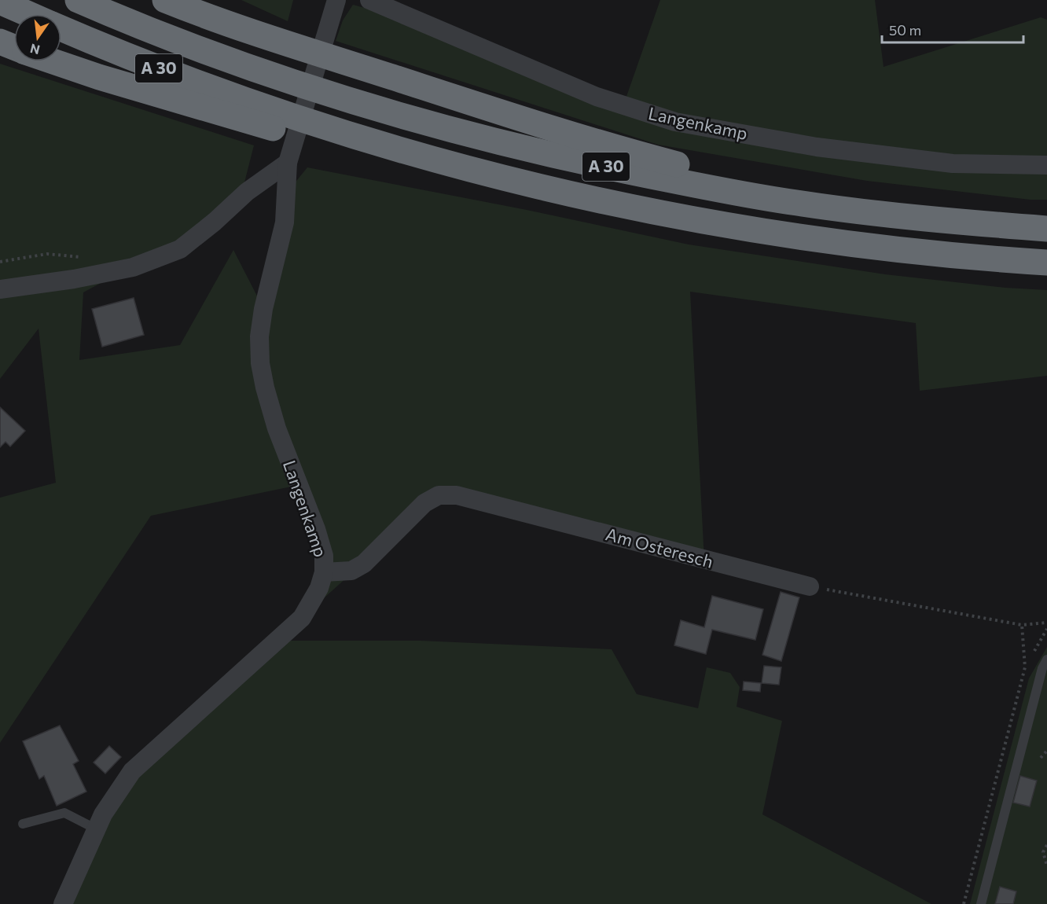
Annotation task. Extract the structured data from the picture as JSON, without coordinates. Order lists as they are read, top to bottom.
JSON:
{
  "streets": {
    "highway": ["A 30"],
    "street": ["Langenkamp", "Am Osteresch"]
  },
  "crossings": [
    ["Langenkamp", "Am Osteresch"]
  ],
  "scale_bar": "50 m",
  "north": "bottom"
}
